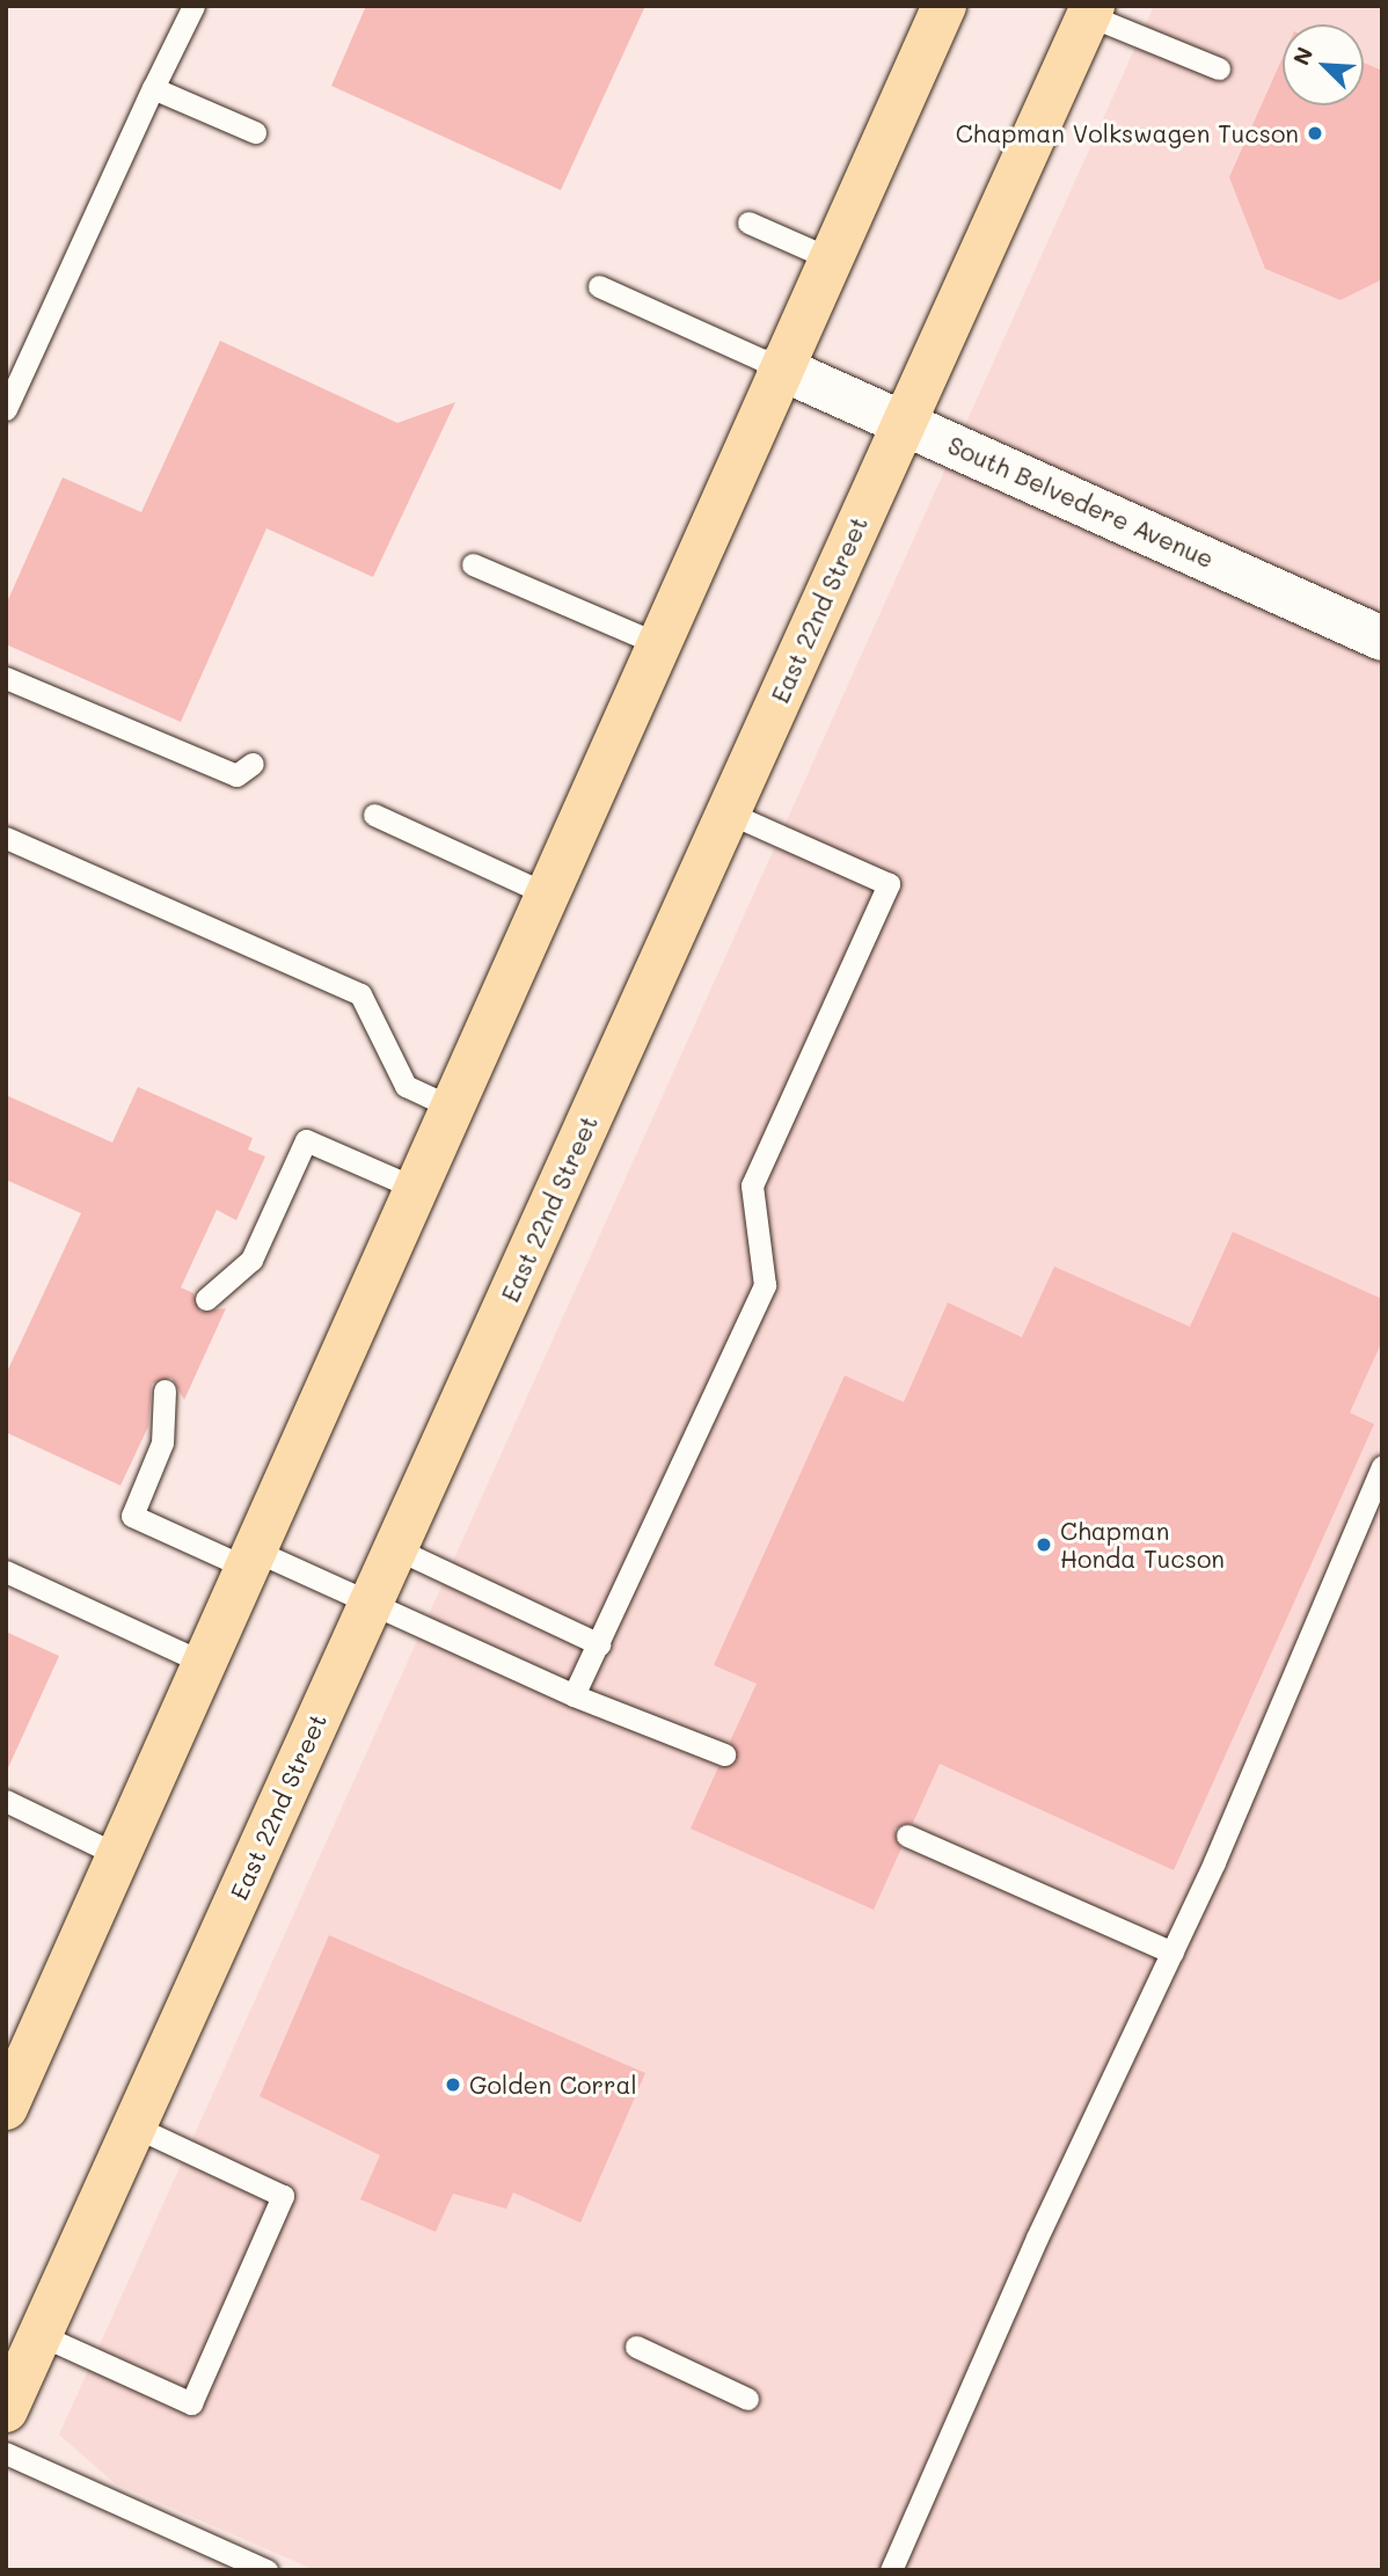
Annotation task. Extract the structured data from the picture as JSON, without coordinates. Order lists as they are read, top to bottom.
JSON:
{
  "streets": {
    "main road": ["East 22nd Street"],
    "street": ["South Belvedere Avenue"]
  },
  "crossings": [
    ["South Belvedere Avenue", "East 22nd Street"]
  ],
  "places": ["Chapman Volkswagen Tucson", "Chapman Honda Tucson", "Golden Corral"],
  "north": "top left"
}
